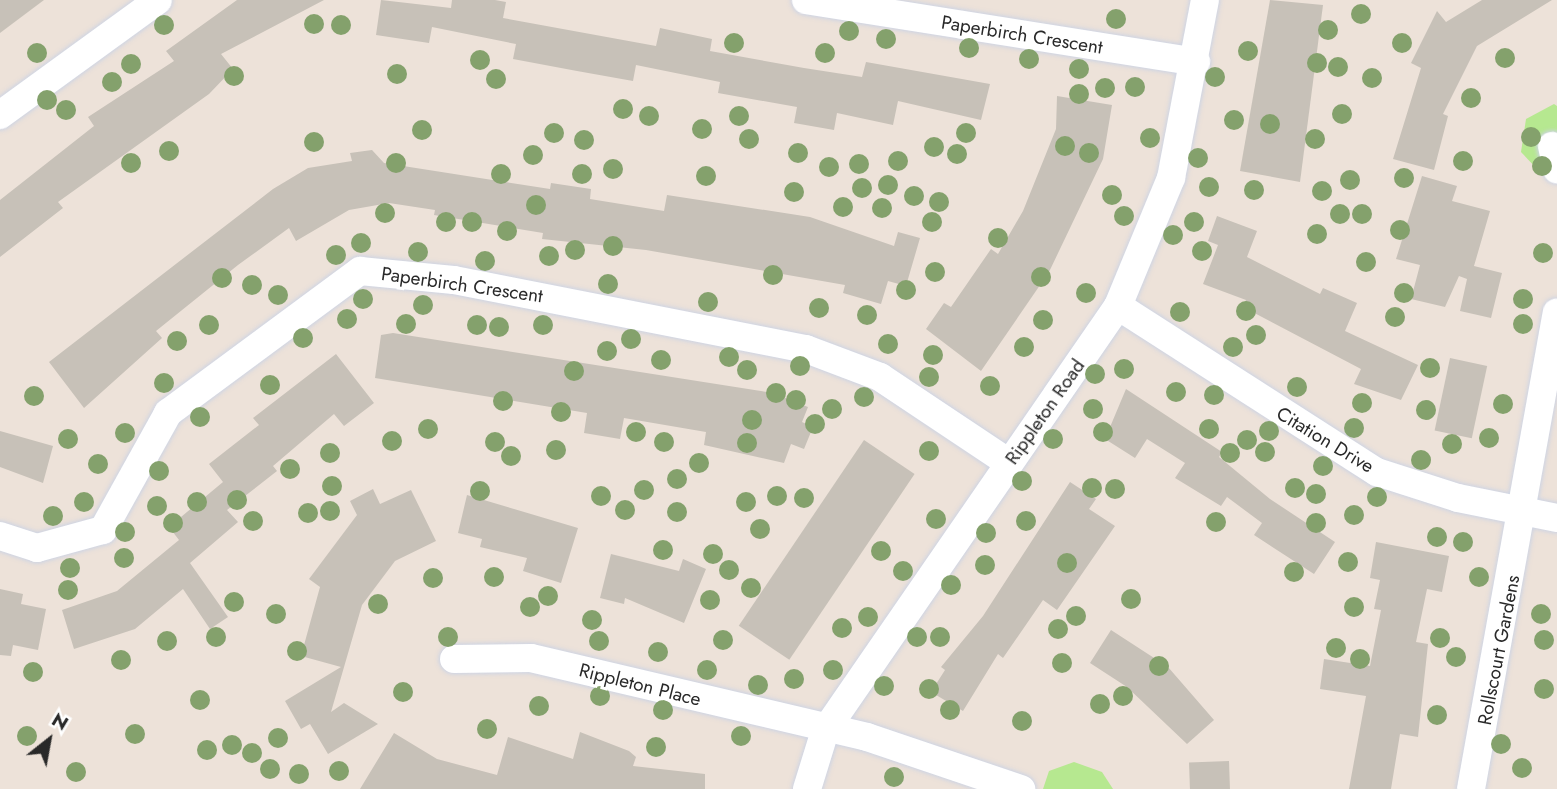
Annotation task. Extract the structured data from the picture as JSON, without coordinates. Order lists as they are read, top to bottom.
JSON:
{
  "streets": {
    "street": [
      "Paperbirch Crescent",
      "Rippleton Road",
      "Citation Drive",
      "Rollscourt Gardens",
      "Rippleton Place"
    ]
  },
  "crossings": [
    ["Paperbirch Crescent", "Rippleton Road"],
    ["Rippleton Road", "Citation Drive"],
    ["Rippleton Road", "Rippleton Place"],
    ["Citation Drive", "Rollscourt Gardens"]
  ],
  "north": "top right"
}
